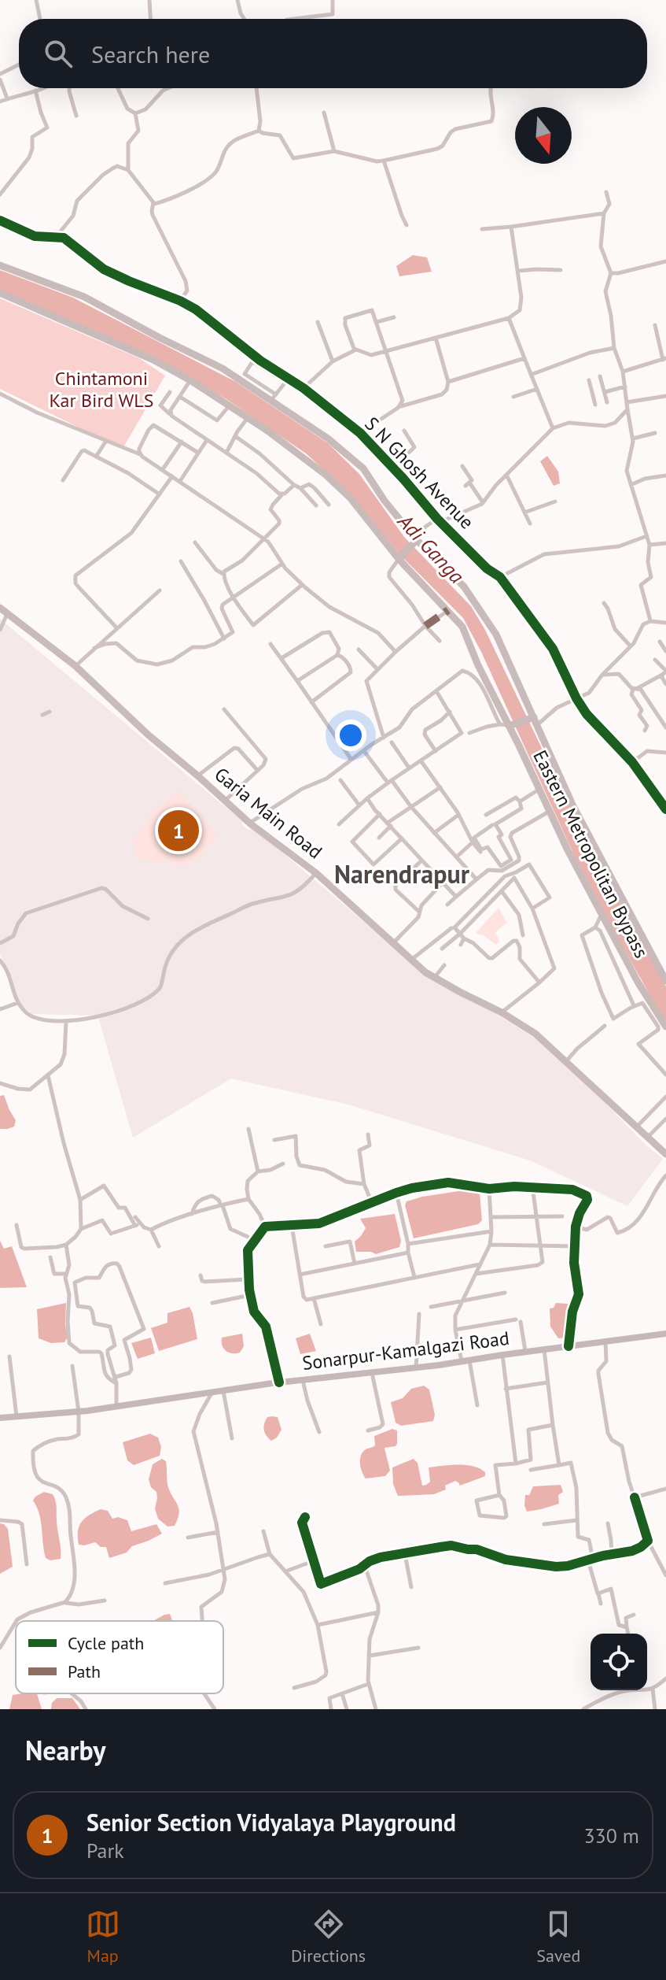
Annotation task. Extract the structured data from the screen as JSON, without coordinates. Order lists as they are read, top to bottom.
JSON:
{
  "streets": {
    "main road": ["Garia Main Road", "Eastern Metropolitan Bypass", "Sonarpur-Kamalgazi Road"],
    "street": ["S N Ghosh Avenue"]
  },
  "districts": ["Narendrapur"],
  "water": ["Adi Ganga"],
  "parks": ["Chintamoni Kar Bird WLS"],
  "legend": ["Cycle path", "Path"],
  "north": "bottom",
  "page": {
    "search": "Search here",
    "pins": "1",
    "heading": "Nearby",
    "list": [
      {
        "mark": "1",
        "name": "Senior Section Vidyalaya Playground",
        "note": "Park",
        "value": "330 m"
      }
    ],
    "nav": ["Map", "Directions", "Saved"]
  }
}
